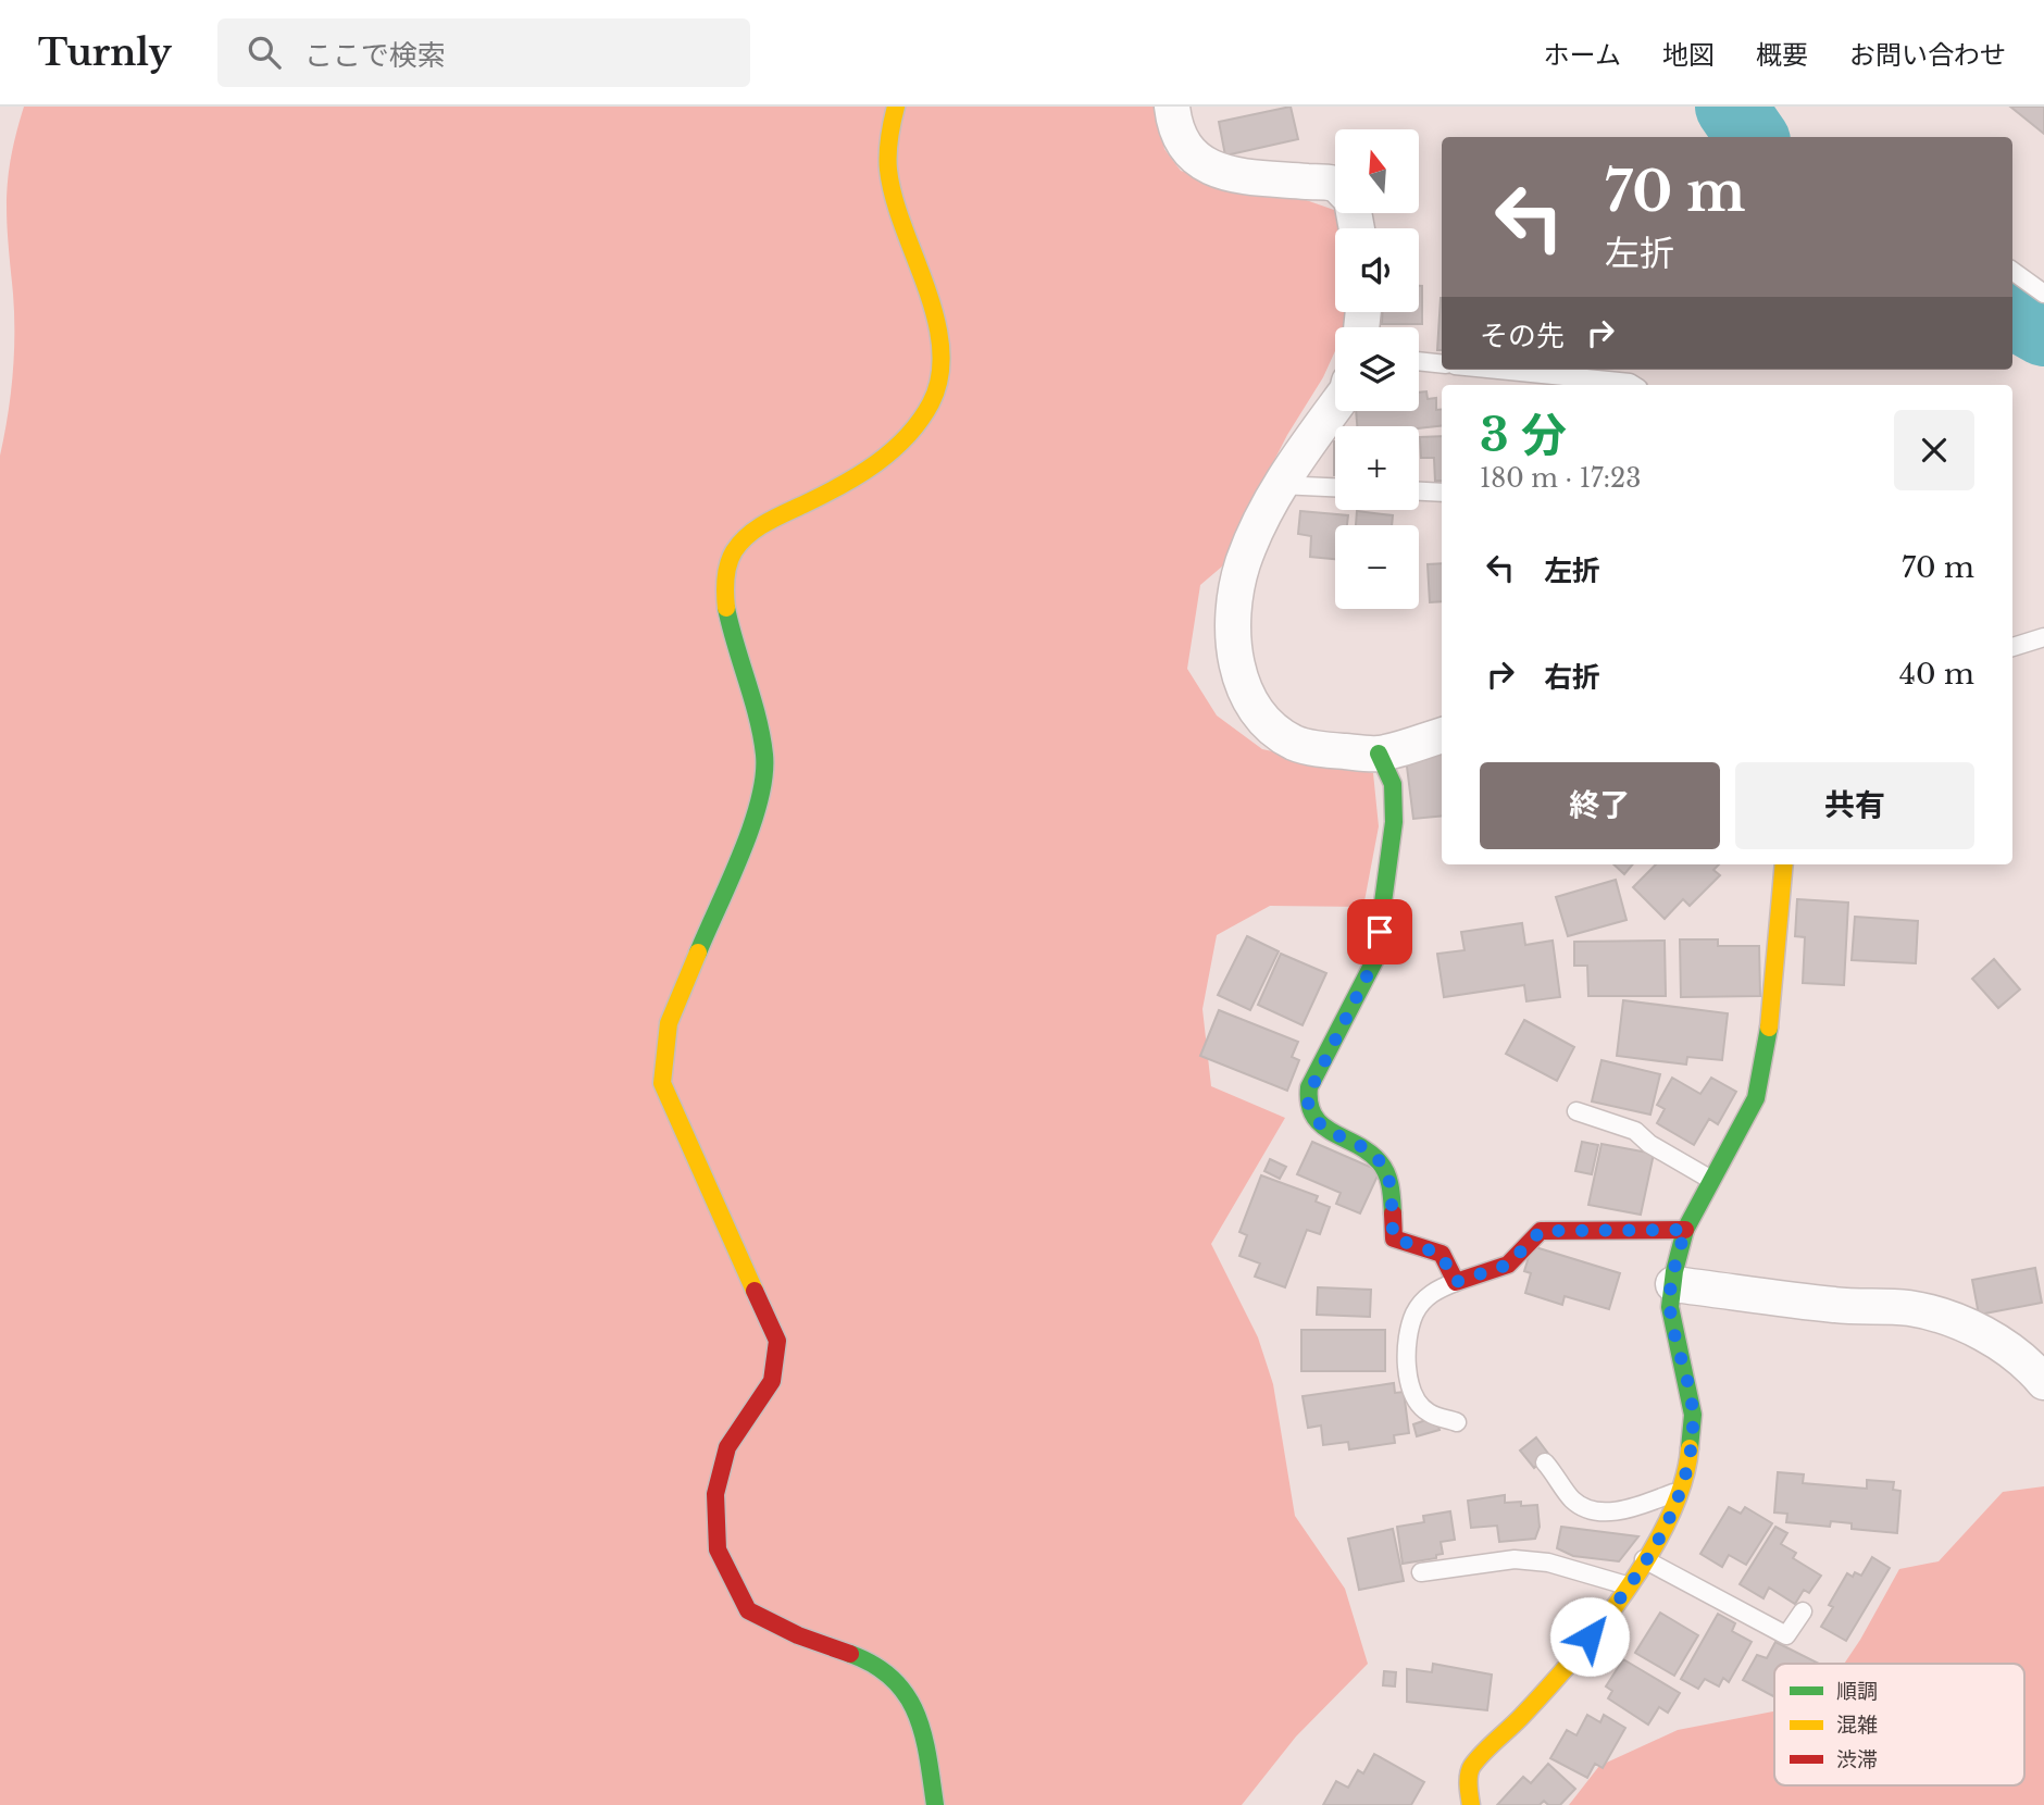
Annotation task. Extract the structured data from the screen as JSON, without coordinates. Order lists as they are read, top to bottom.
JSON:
{
  "legend": ["順調", "混雑", "渋滞"],
  "north": "top",
  "page": {
    "header": "Turnly",
    "search": "ここで検索",
    "nav": [
      "ホーム",
      "地図",
      "概要",
      "お問い合わせ"
    ],
    "map_buttons": ["+", "−"],
    "turn": ["70 m", "左折"],
    "then": "その先",
    "heading": ["3 分", "180 m · 17:23"],
    "list": [
      {
        "name": "左折",
        "value": "70 m"
      },
      {
        "name": "右折",
        "value": "40 m"
      }
    ],
    "buttons": ["終了", "共有"]
  }
}
